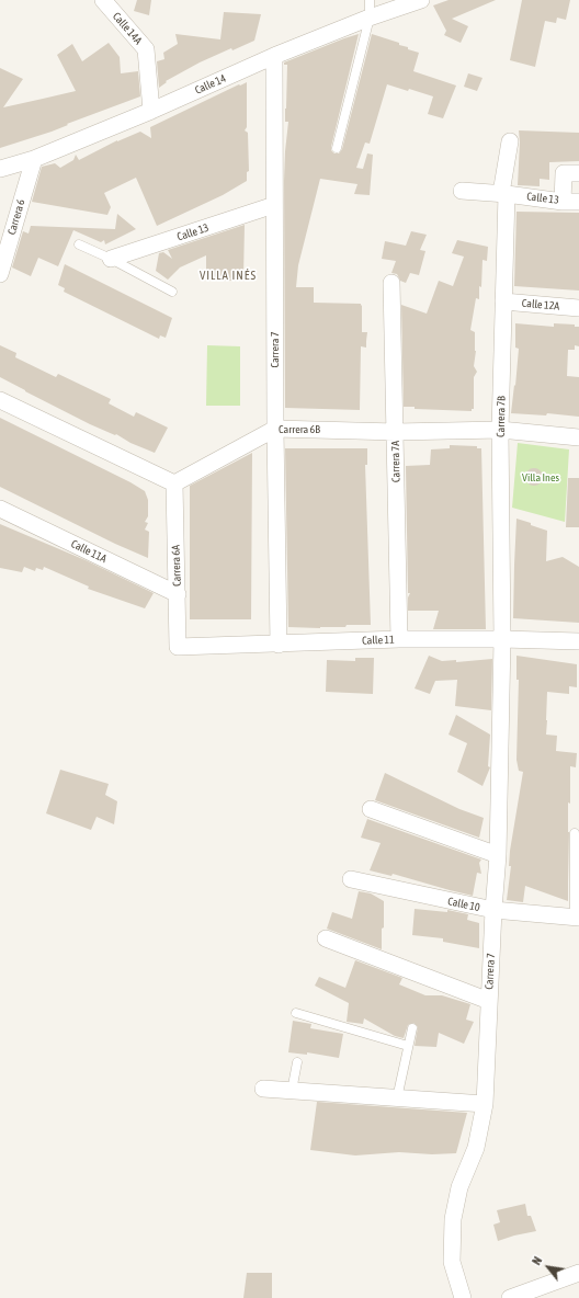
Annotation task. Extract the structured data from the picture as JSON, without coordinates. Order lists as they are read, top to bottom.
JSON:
{
  "streets": {
    "street": [
      "Calle 14A",
      "Calle 14",
      "Calle 13",
      "Carrera 6",
      "Calle 12A",
      "Carrera 7",
      "Carrera 7B",
      "Carrera 6B",
      "Carrera 7A",
      "Calle 11A",
      "Carrera 6A",
      "Calle 11",
      "Calle 10"
    ]
  },
  "crossings": [
    ["Calle 14A", "Calle 14"],
    ["Calle 14", "Carrera 6"],
    ["Calle 14", "Carrera 7"],
    ["Calle 13", "Carrera 7"],
    ["Calle 13", "Carrera 7B"],
    ["Calle 12A", "Carrera 7B"],
    ["Carrera 7", "Carrera 7B"],
    ["Carrera 7", "Carrera 6B"],
    ["Carrera 7", "Calle 11"],
    ["Carrera 7", "Calle 10"],
    ["Carrera 7B", "Carrera 6B"],
    ["Carrera 7B", "Calle 11"],
    ["Carrera 6B", "Carrera 7A"],
    ["Carrera 6B", "Carrera 6A"],
    ["Carrera 7A", "Calle 11"],
    ["Calle 11A", "Carrera 6A"],
    ["Carrera 6A", "Calle 11"]
  ],
  "districts": ["VILLA INÉS"],
  "parks": ["Villa Ines"],
  "north": "top left"
}
